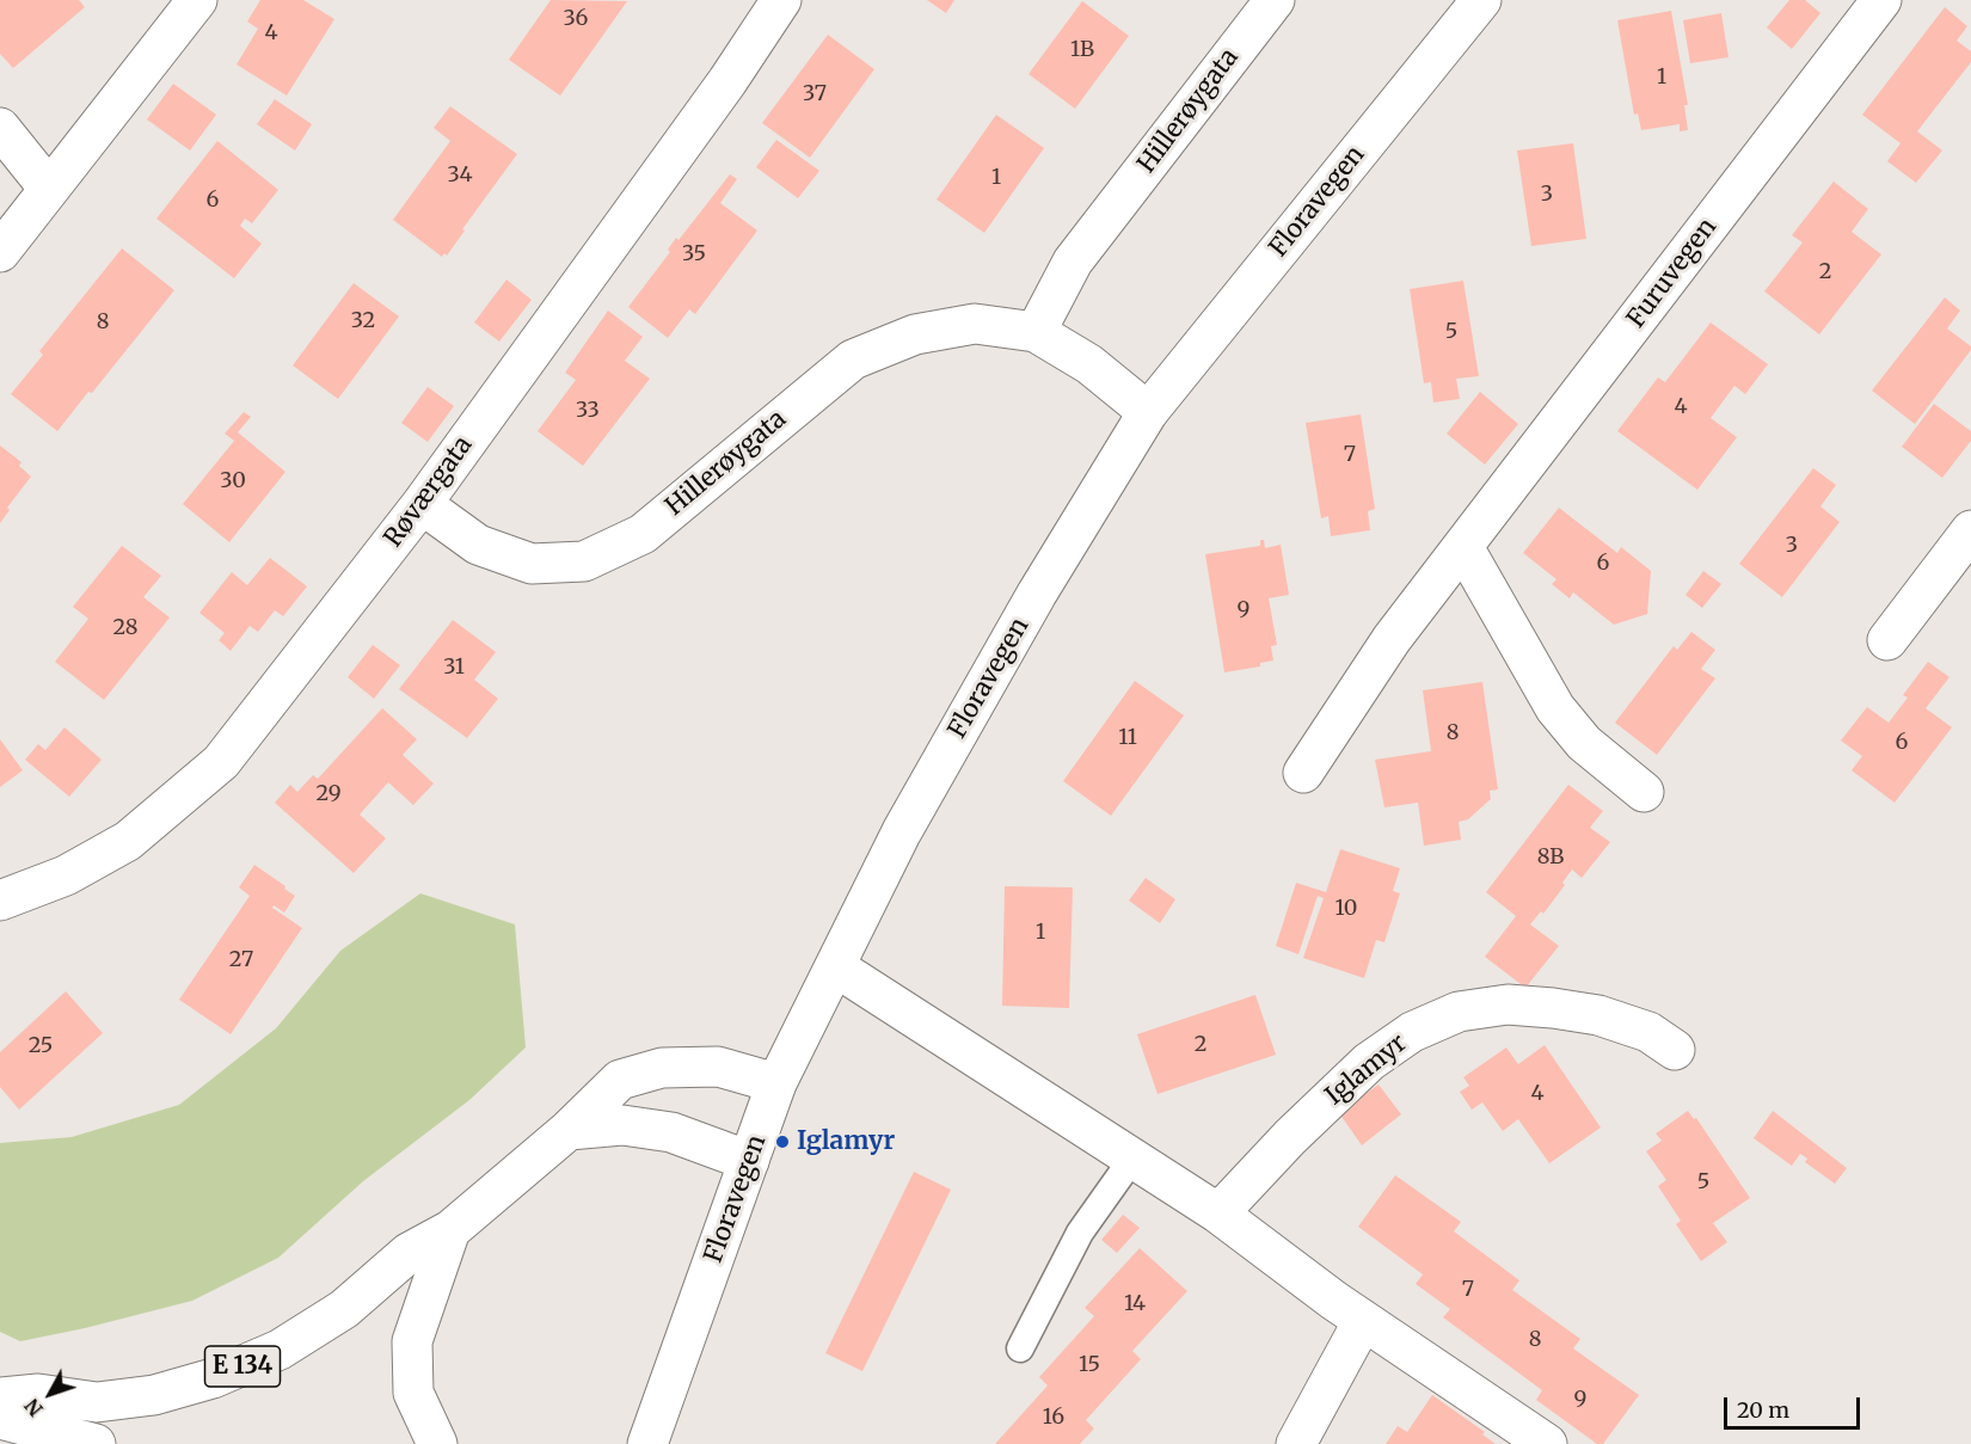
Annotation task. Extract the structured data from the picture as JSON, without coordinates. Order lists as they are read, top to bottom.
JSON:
{
  "streets": {
    "main road": [
      "Hillerøygata",
      "Floravegen",
      "Furuvegen",
      "Røværgata",
      "Iglamyr",
      "E 134"
    ]
  },
  "crossings": [
    ["Hillerøygata", "Floravegen"],
    ["Hillerøygata", "Røværgata"],
    ["Floravegen", "E 134"]
  ],
  "places": ["Iglamyr"],
  "house_numbers": [
    "36",
    "4",
    "1B",
    "1",
    "37",
    "34",
    "1",
    "3",
    "6",
    "35",
    "2",
    "32",
    "8",
    "5",
    "4",
    "33",
    "7",
    "30",
    "3",
    "6",
    "9",
    "28",
    "31",
    "8",
    "11",
    "6",
    "29",
    "8B",
    "10",
    "1",
    "27",
    "2",
    "25",
    "4",
    "5",
    "7",
    "14",
    "8",
    "15",
    "9",
    "16"
  ],
  "scale_bar": "20 m",
  "north": "bottom left"
}
